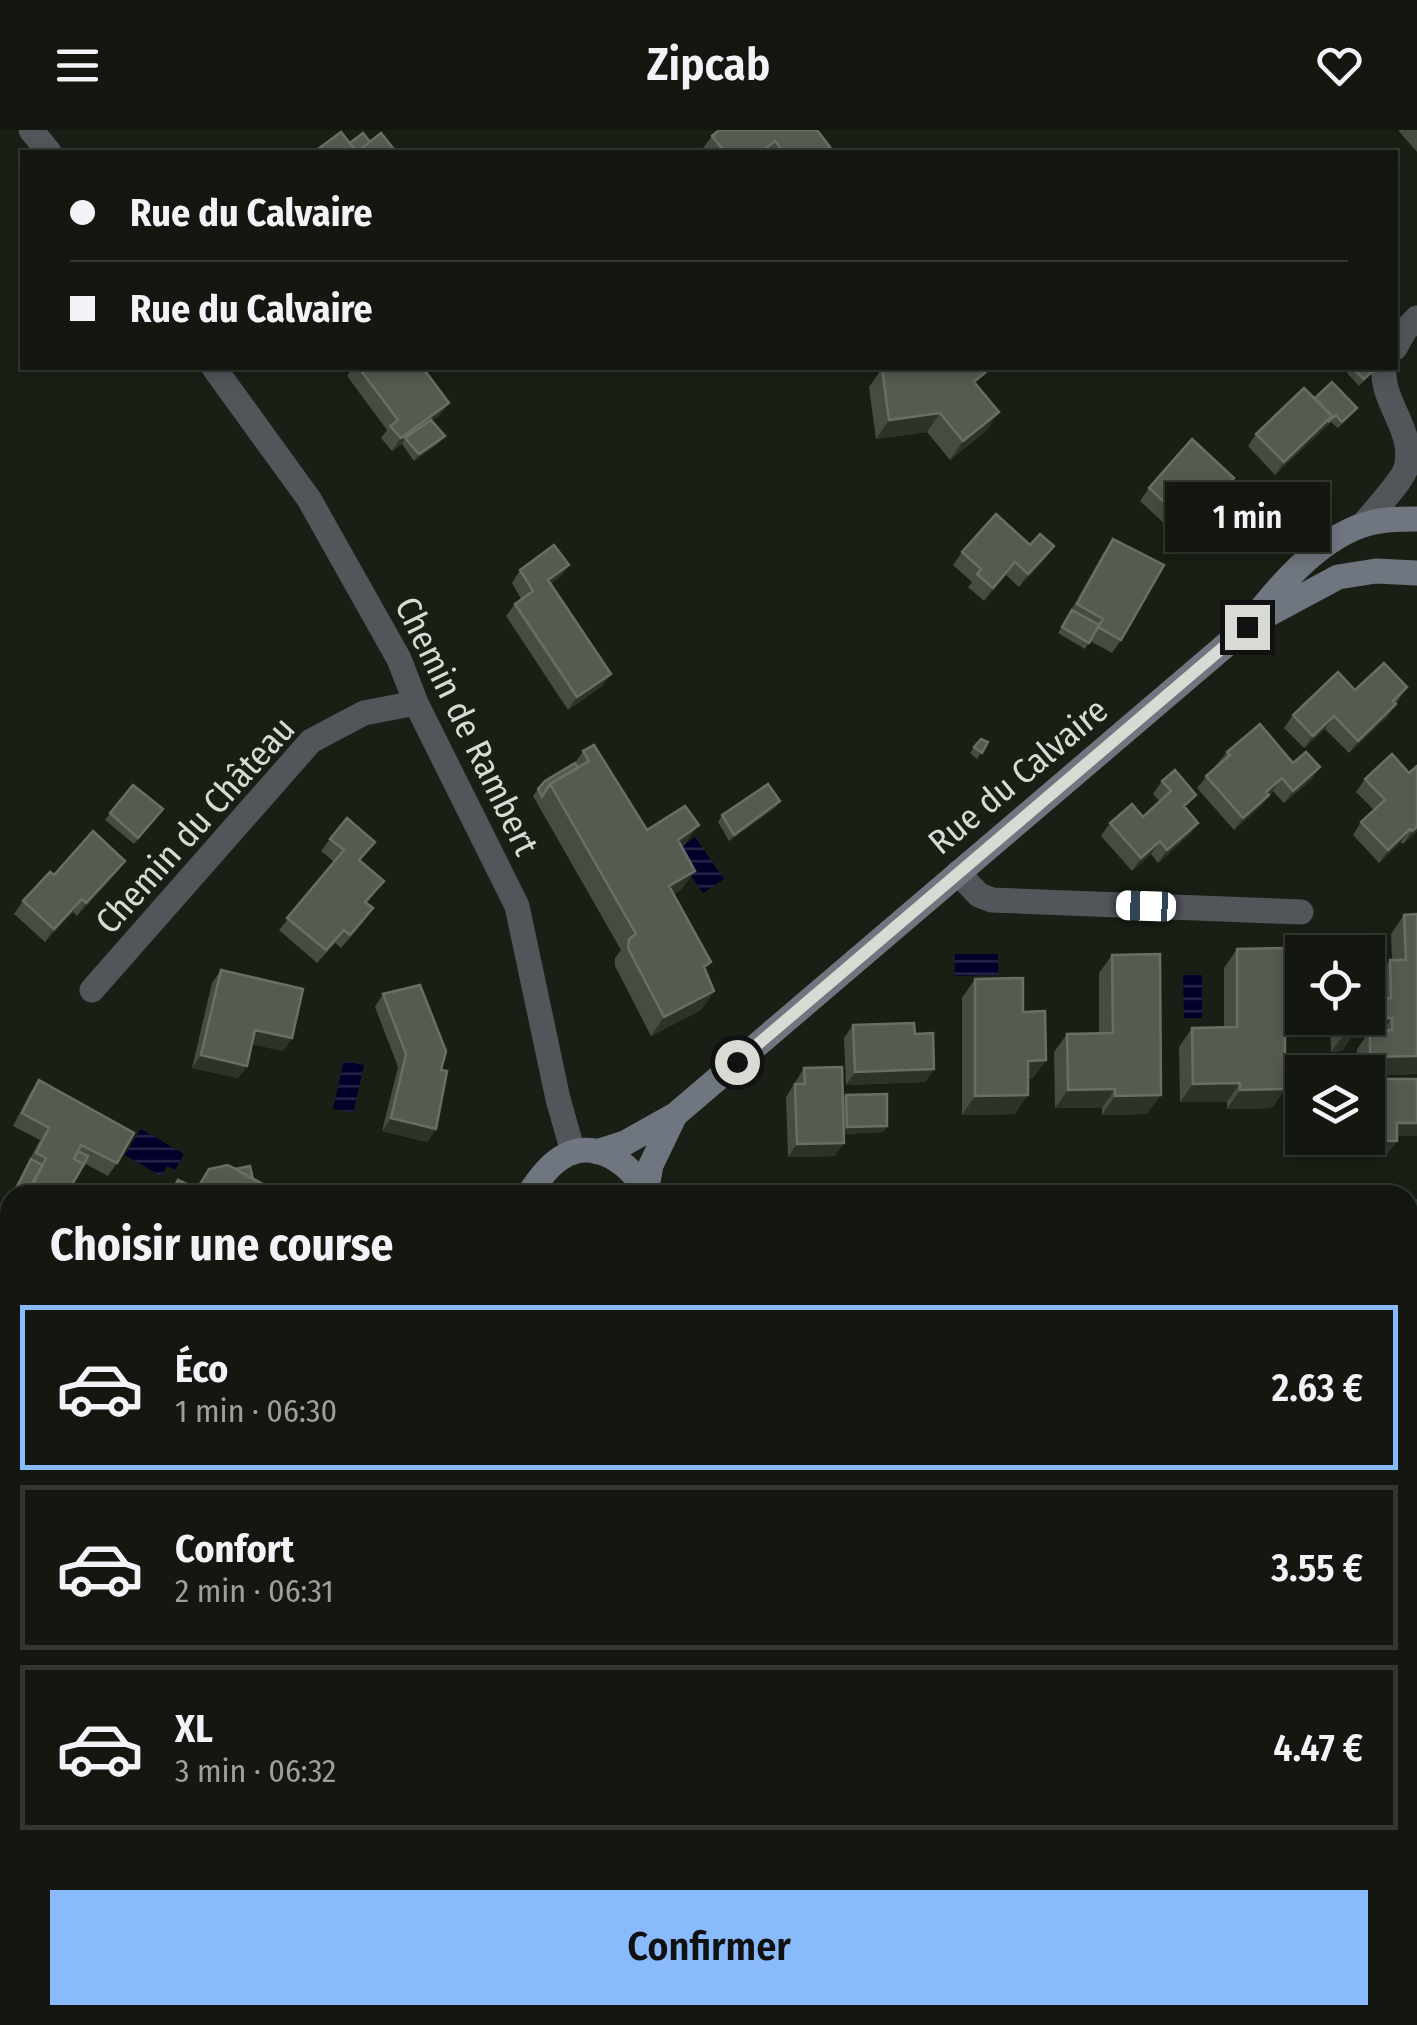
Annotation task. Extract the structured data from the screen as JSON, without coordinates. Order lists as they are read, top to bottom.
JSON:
{
  "streets": {
    "street": ["Chemin de Rambert", "Rue du Calvaire", "Chemin du Château"]
  },
  "crossings": [
    ["Chemin de Rambert", "Rue du Calvaire"],
    ["Chemin de Rambert", "Chemin du Château"]
  ],
  "page": {
    "header": "Zipcab",
    "banner": ["Rue du Calvaire", "Rue du Calvaire"],
    "bubble": "1 min",
    "heading": "Choisir une course",
    "list": [
      {
        "name": "Éco",
        "note": "1 min · 06:30",
        "value": "2.63 €"
      },
      {
        "name": "Confort",
        "note": "2 min · 06:31",
        "value": "3.55 €"
      },
      {
        "name": "XL",
        "note": "3 min · 06:32",
        "value": "4.47 €"
      }
    ],
    "buttons": "Confirmer"
  }
}
